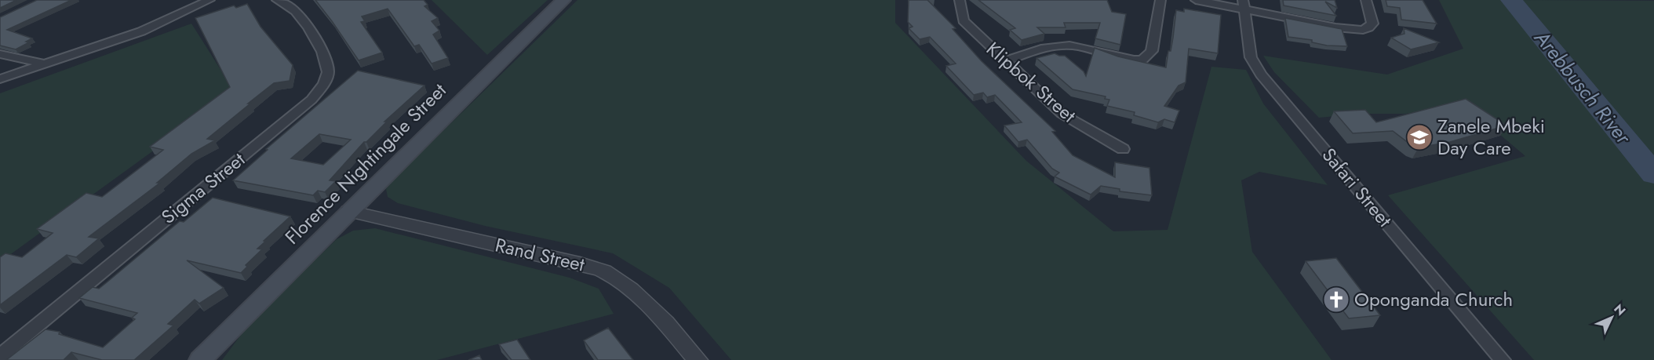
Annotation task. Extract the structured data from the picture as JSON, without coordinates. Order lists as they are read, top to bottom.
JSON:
{
  "streets": {
    "main road": ["Florence Nightingale Street"],
    "street": [
      "Klipbok Street",
      "Safari Street",
      "Sigma Street",
      "Rand Street"
    ]
  },
  "crossings": [
    ["Florence Nightingale Street", "Rand Street"]
  ],
  "water": ["Arebbusch River"],
  "places": {
    "school or university": ["Zanele Mbeki Day Care"],
    "church": ["Oponganda Church"]
  },
  "north": "top right"
}
